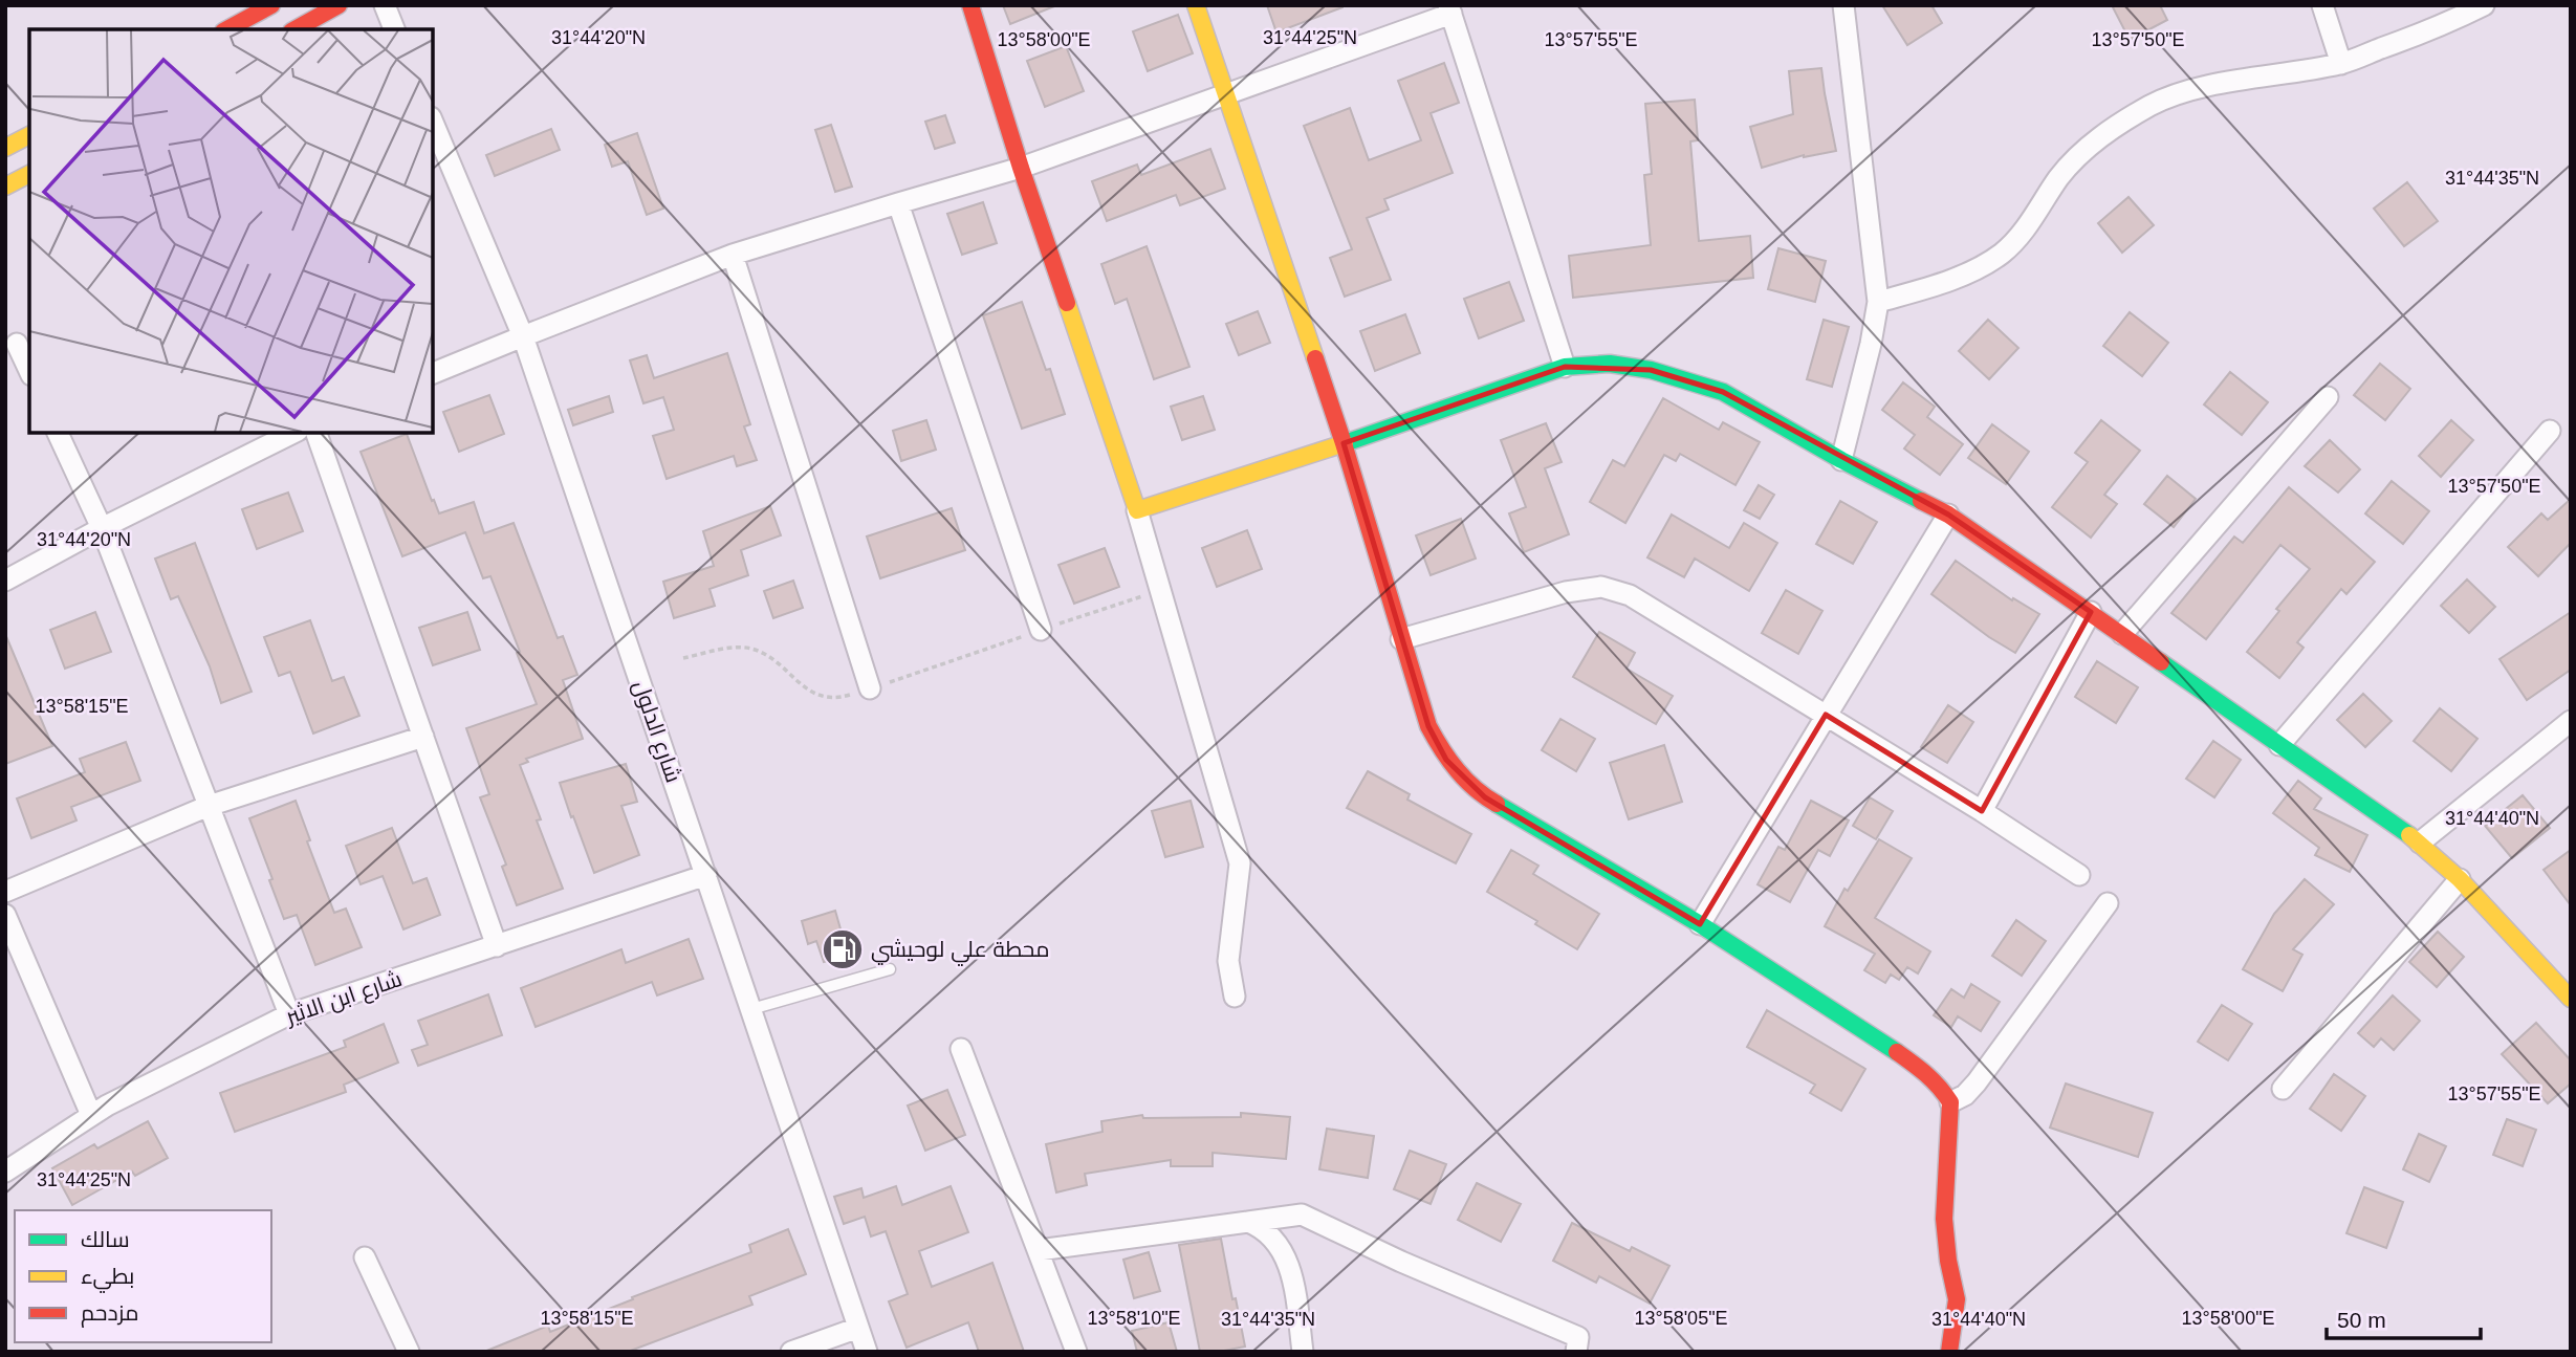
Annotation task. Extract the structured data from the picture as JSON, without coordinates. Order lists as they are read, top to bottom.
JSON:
{
  "streets": {
    "street": ["شارع الدلول", "شارع ابن الاثير"]
  },
  "crossings": [
    ["شارع الدلول", "شارع ابن الاثير"]
  ],
  "places": {
    "fuel station": ["محطة علي لوحيشي"]
  },
  "legend": ["سالك", "بطيء", "مزدحم"],
  "scale_bar": "50 m",
  "coordinates": [
    "31°44'20\"N",
    "31°44'25\"N",
    "13°58'00\"E",
    "13°57'55\"E",
    "13°57'50\"E",
    "31°44'35\"N",
    "13°58'15\"E",
    "31°44'40\"N",
    "13°58'10\"E",
    "13°58'05\"E"
  ]
}
